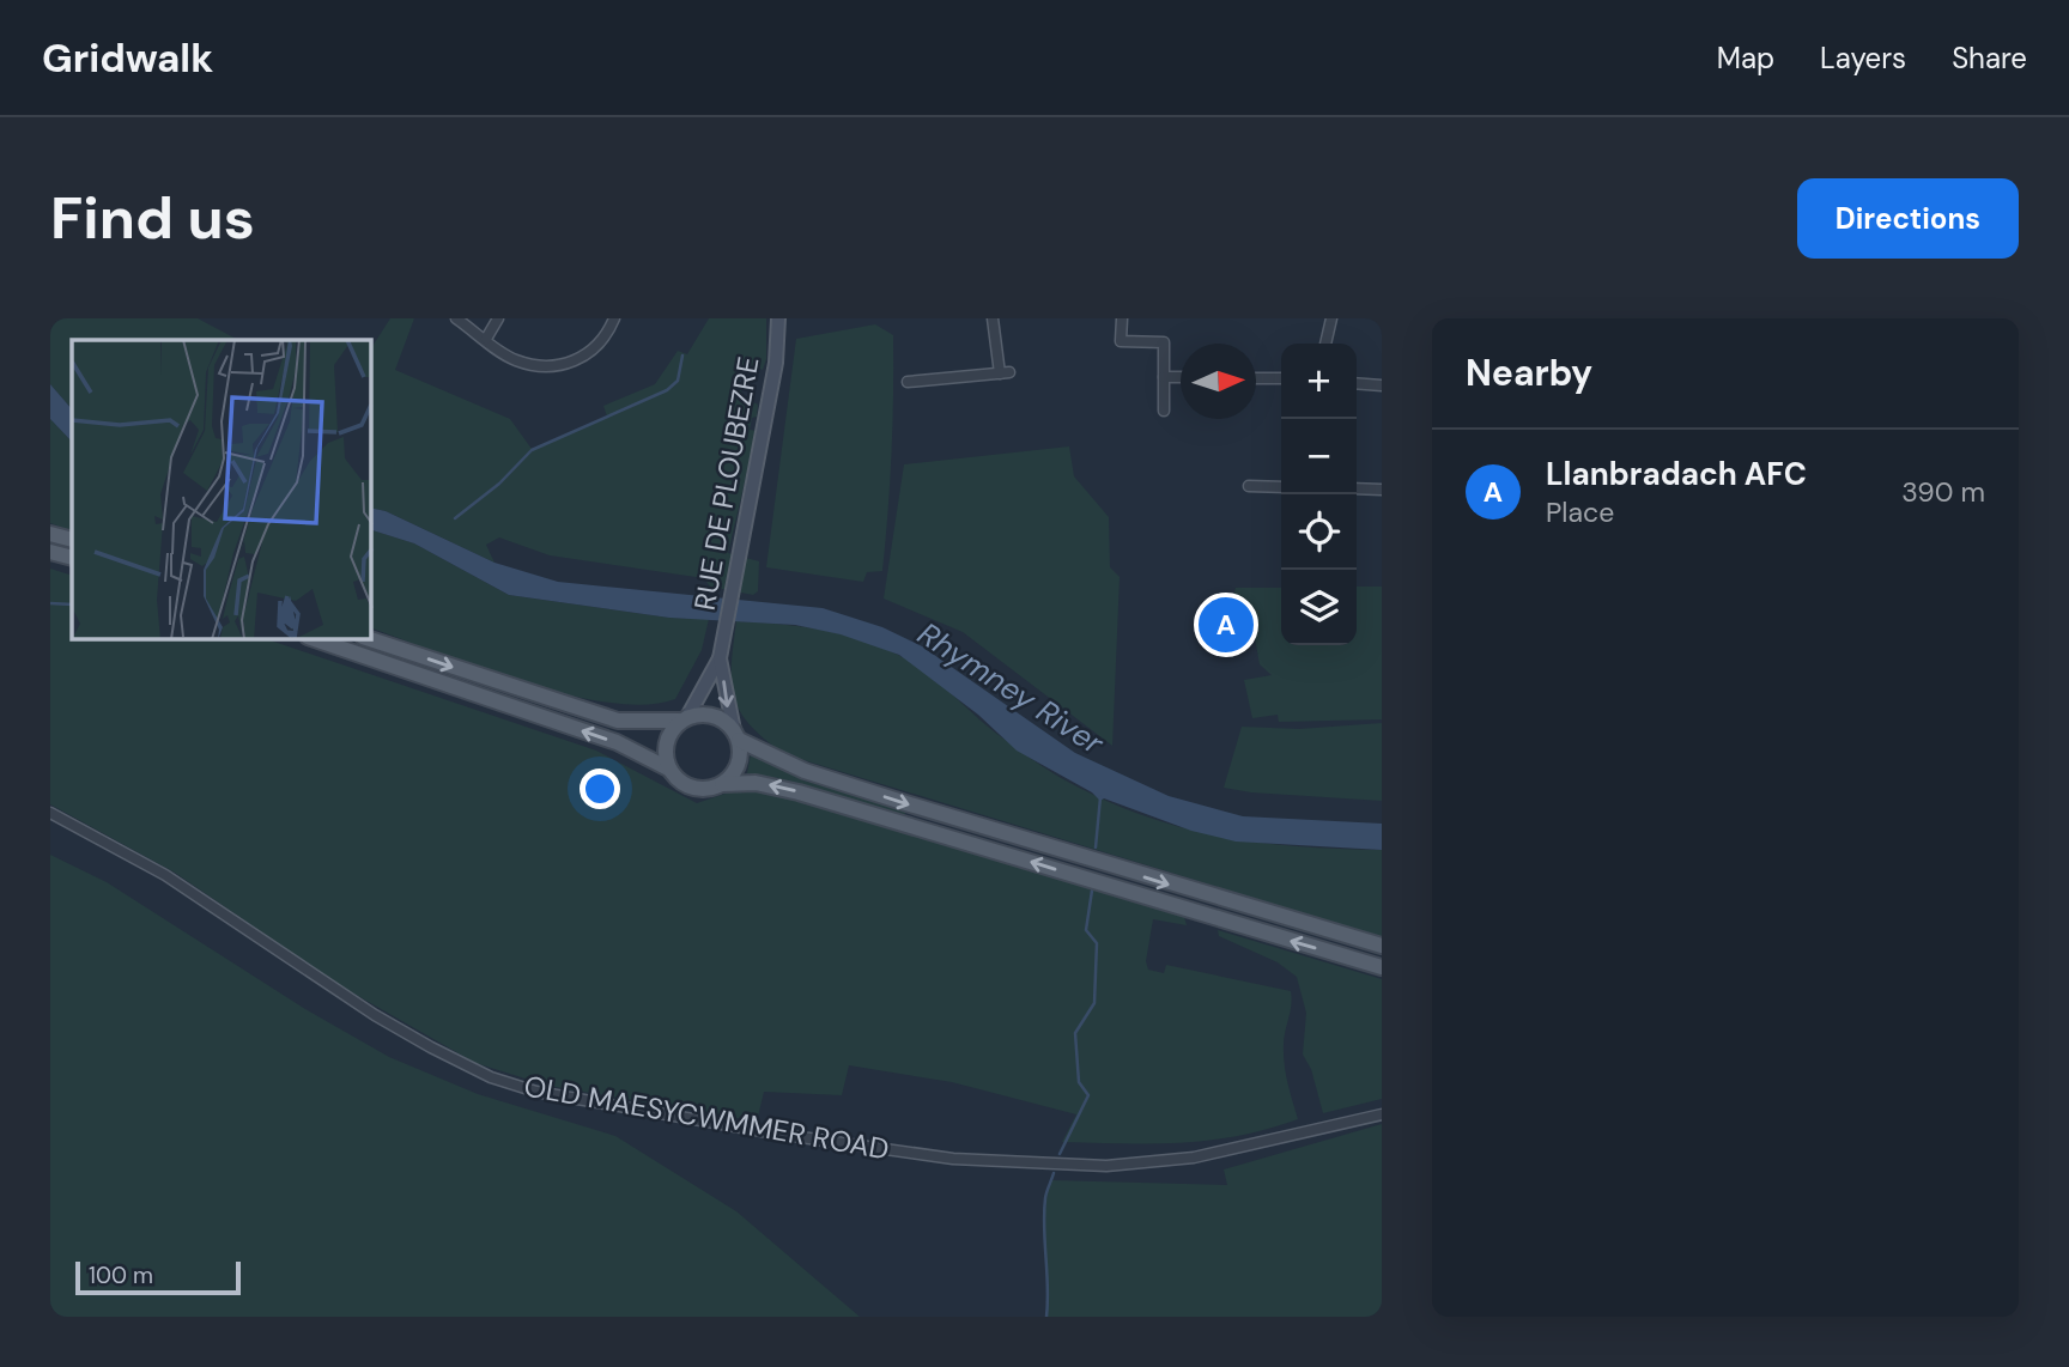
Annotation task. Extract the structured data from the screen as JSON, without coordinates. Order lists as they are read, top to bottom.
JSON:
{
  "streets": {
    "street": ["RUE DE PLOUBEZRE", "OLD MAESYCWMMER ROAD"]
  },
  "water": ["Rhymney River"],
  "scale_bar": "100 m",
  "north": "right",
  "page": {
    "header": "Gridwalk",
    "nav": ["Map", "Layers", "Share"],
    "buttons": "Directions",
    "title": "Find us",
    "heading": "Nearby",
    "map_buttons": ["+", "−"],
    "list": [
      {
        "mark": "A",
        "name": "Llanbradach AFC",
        "note": "Place",
        "value": "390 m"
      }
    ],
    "pins": "A",
    "scale": "100 m"
  }
}
